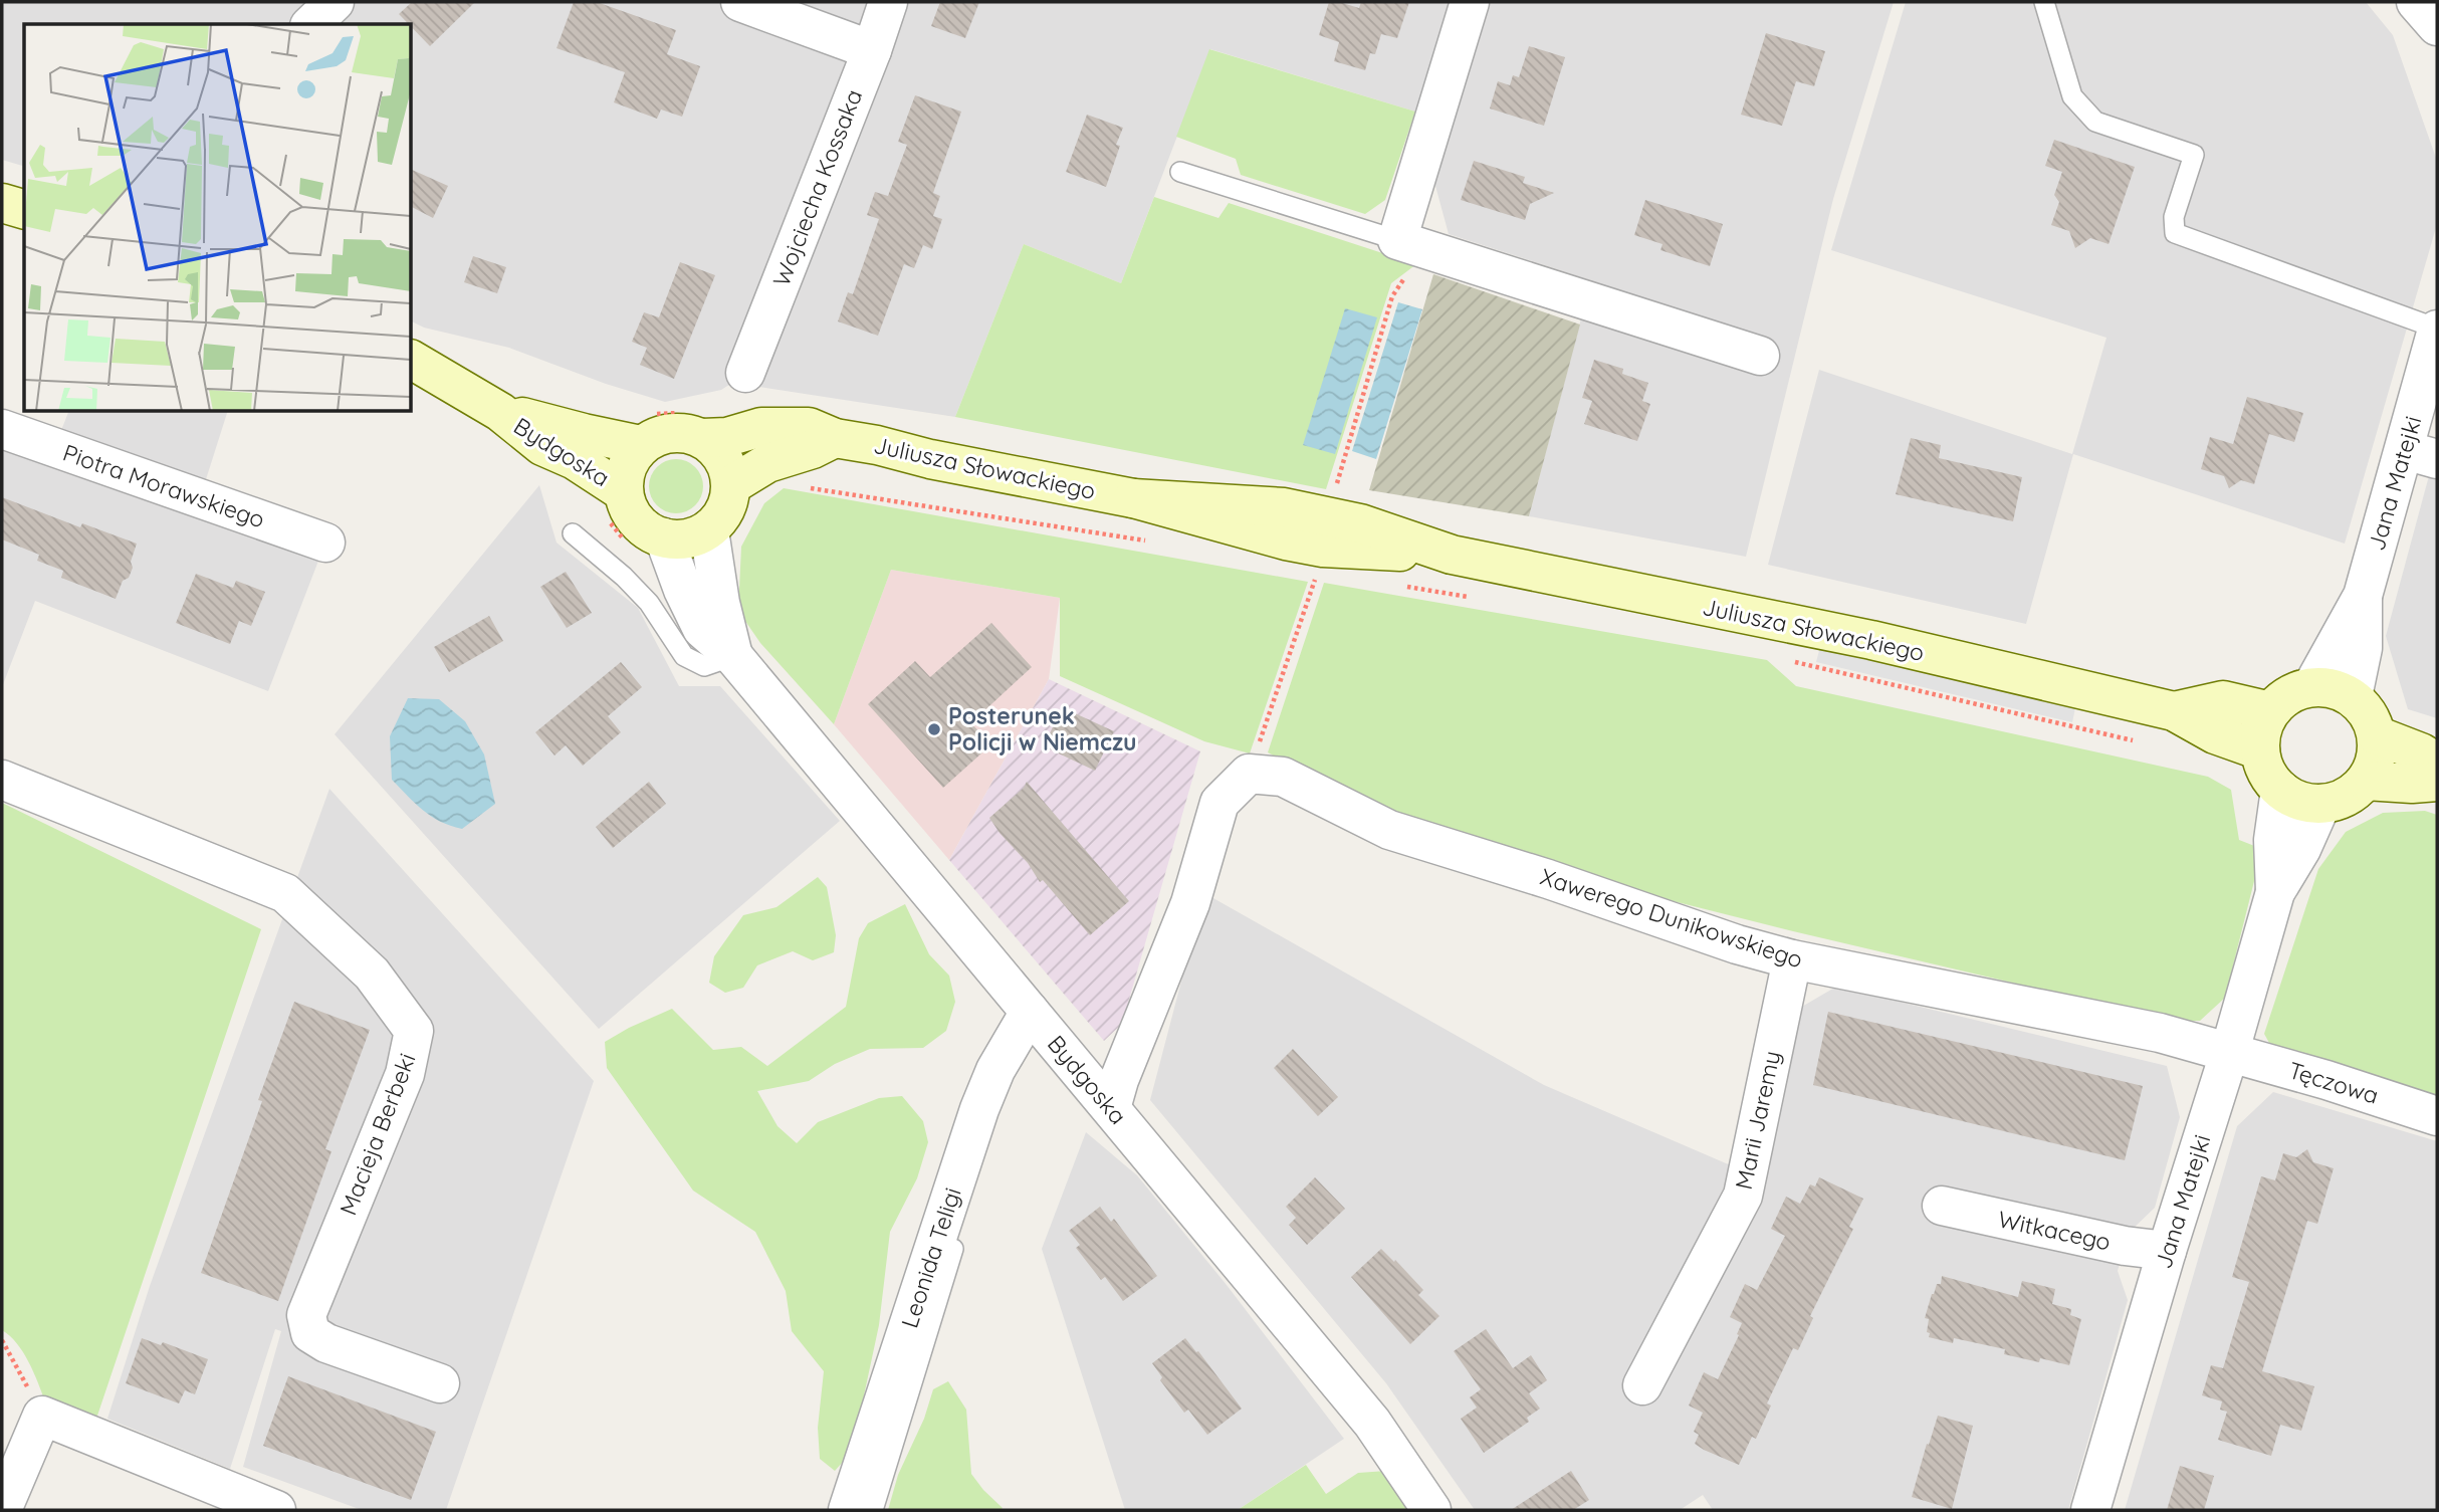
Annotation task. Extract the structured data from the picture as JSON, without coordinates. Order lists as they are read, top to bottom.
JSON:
{
  "streets": {
    "street": [
      "Wojciecha Kossaka",
      "Bydgoska",
      "Juliusza Słowackiego",
      "Jana Matejki",
      "Piotra Morawskiego",
      "Xawerego Dunikowskiego",
      "Tęczowa",
      "Marii Jaremy",
      "Macieja Berbeki",
      "Witkacego",
      "Leonida Teligi"
    ]
  },
  "crossings": [
    ["Bydgoska", "Juliusza Słowackiego"],
    ["Bydgoska", "Leonida Teligi"],
    ["Juliusza Słowackiego", "Jana Matejki"],
    ["Jana Matejki", "Xawerego Dunikowskiego"],
    ["Jana Matejki", "Tęczowa"],
    ["Jana Matejki", "Witkacego"],
    ["Xawerego Dunikowskiego", "Tęczowa"],
    ["Xawerego Dunikowskiego", "Marii Jaremy"]
  ],
  "places": ["Posterunek Policji w Niemczu"]
}
